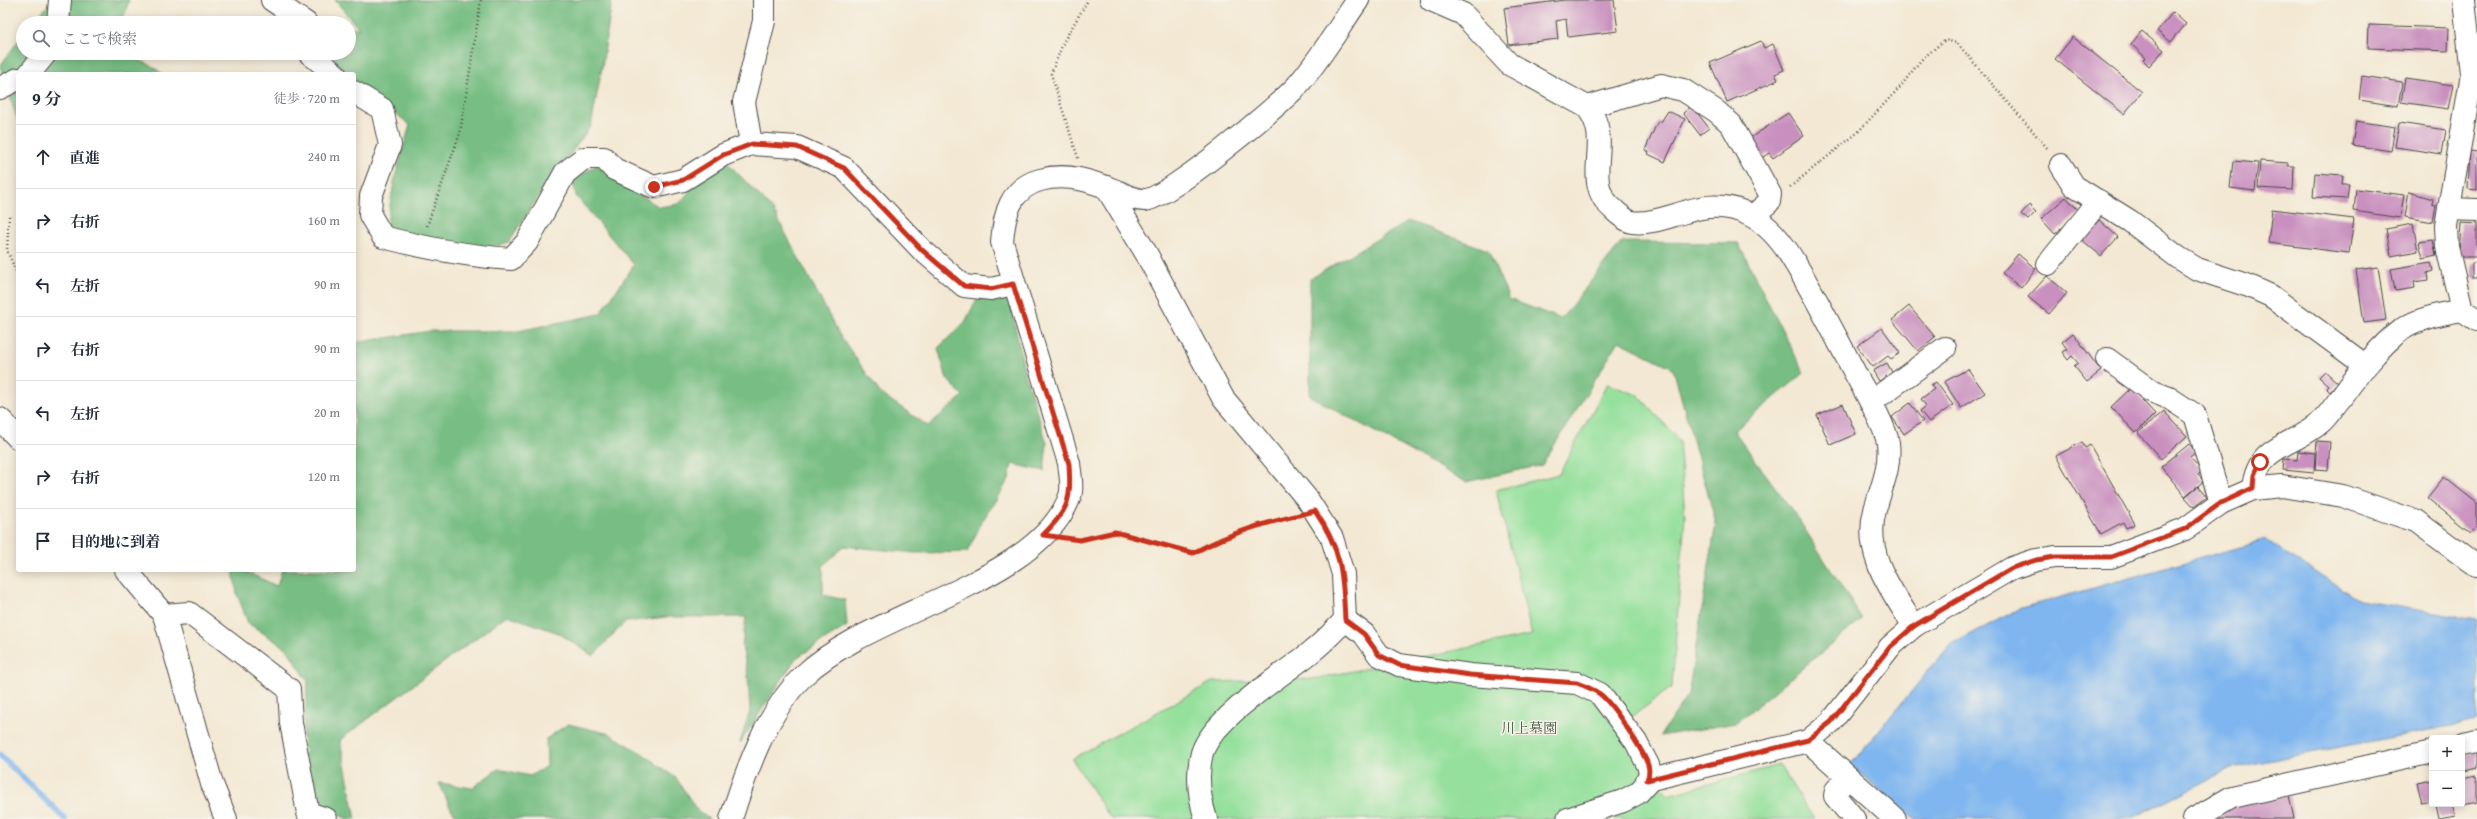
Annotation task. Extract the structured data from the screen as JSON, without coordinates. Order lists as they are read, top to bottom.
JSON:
{
  "parks": ["川上墓園"],
  "page": {
    "search": "ここで検索",
    "heading": ["9 分", "徒歩 · 720 m"],
    "list": [
      ["直進", "240 m"],
      ["右折", "160 m"],
      ["左折", "90 m"],
      ["右折", "90 m"],
      ["左折", "20 m"],
      ["右折", "120 m"],
      "目的地に到着"
    ],
    "map_buttons": ["+", "−"]
  }
}
